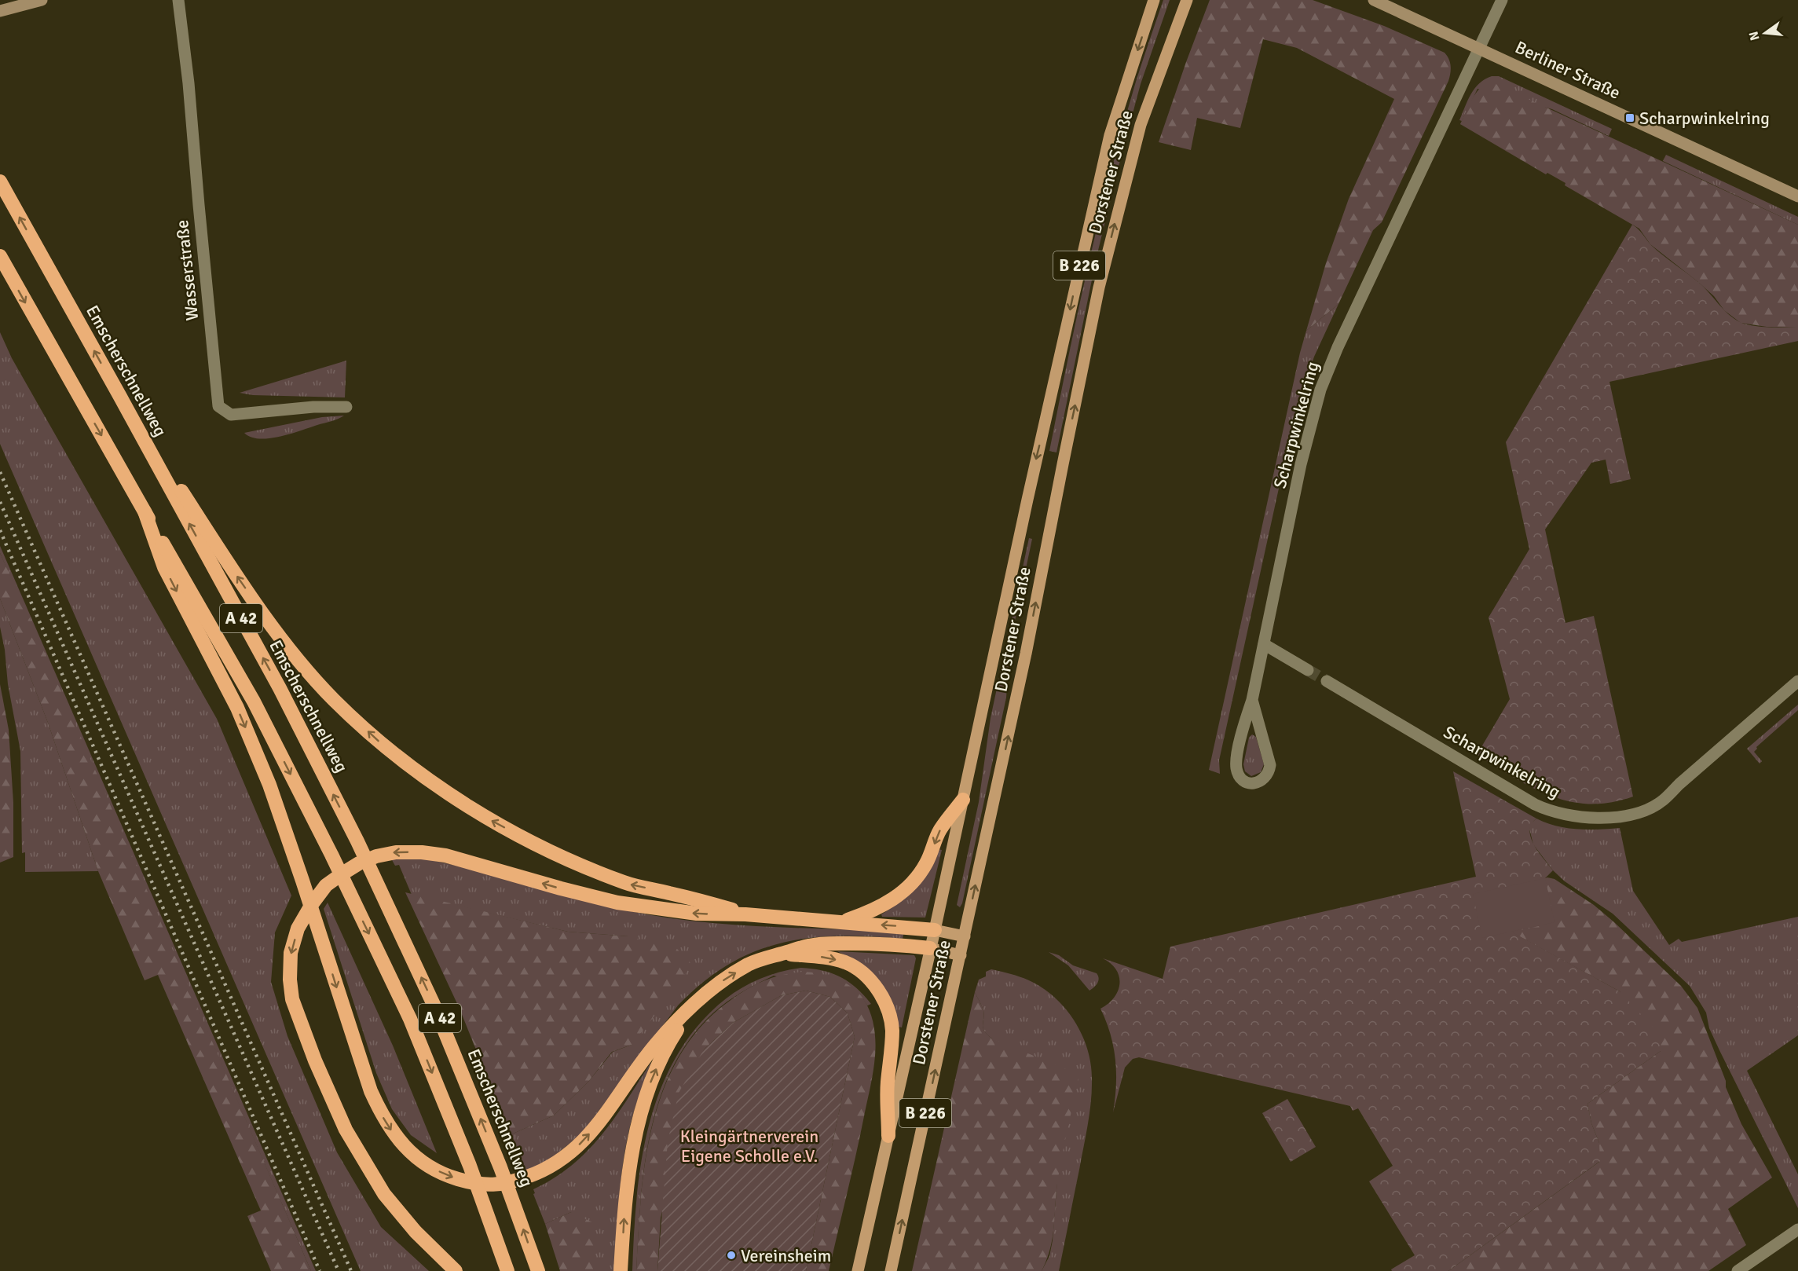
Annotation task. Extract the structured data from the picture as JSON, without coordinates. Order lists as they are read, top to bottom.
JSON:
{
  "streets": {
    "highway": ["Emscherschnellweg", "A 42"],
    "main road": ["Berliner Straße", "Dorstener Straße", "B 226"],
    "street": ["Wasserstraße", "Scharpwinkelring"]
  },
  "crossings": [
    ["Berliner Straße", "Scharpwinkelring"]
  ],
  "parks": ["Kleingärtnerverein Eigene Scholle e.V."],
  "places": {
    "transit": ["Scharpwinkelring"],
    "other": ["Vereinsheim"]
  },
  "north": "left"
}
